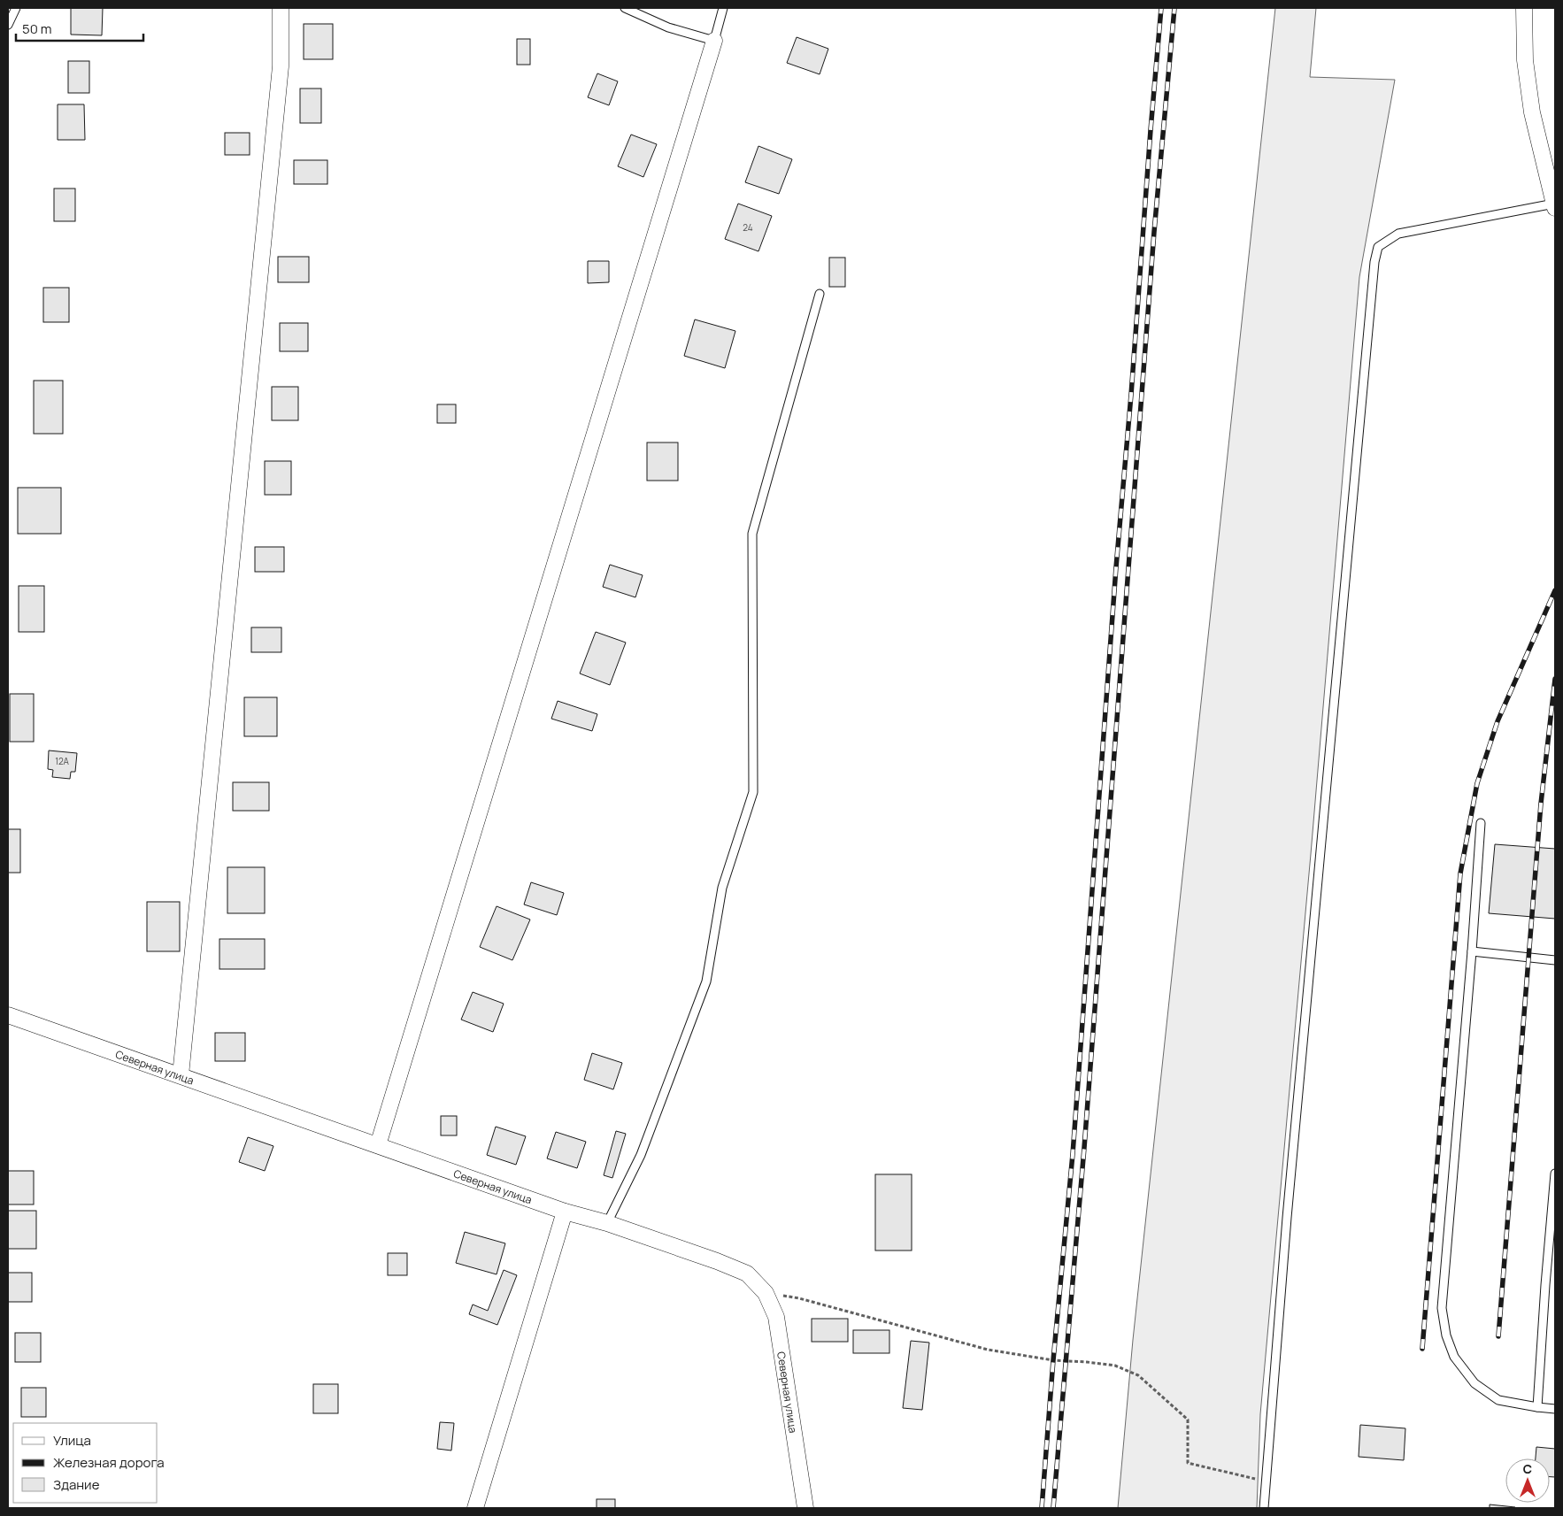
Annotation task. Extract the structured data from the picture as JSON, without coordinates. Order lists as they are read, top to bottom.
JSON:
{
  "streets": {
    "street": ["Северная улица"]
  },
  "house_numbers": ["24", "12А"],
  "legend": ["Улица", "Железная дорога", "Здание"],
  "scale_bar": "50 m",
  "north": "top"
}
